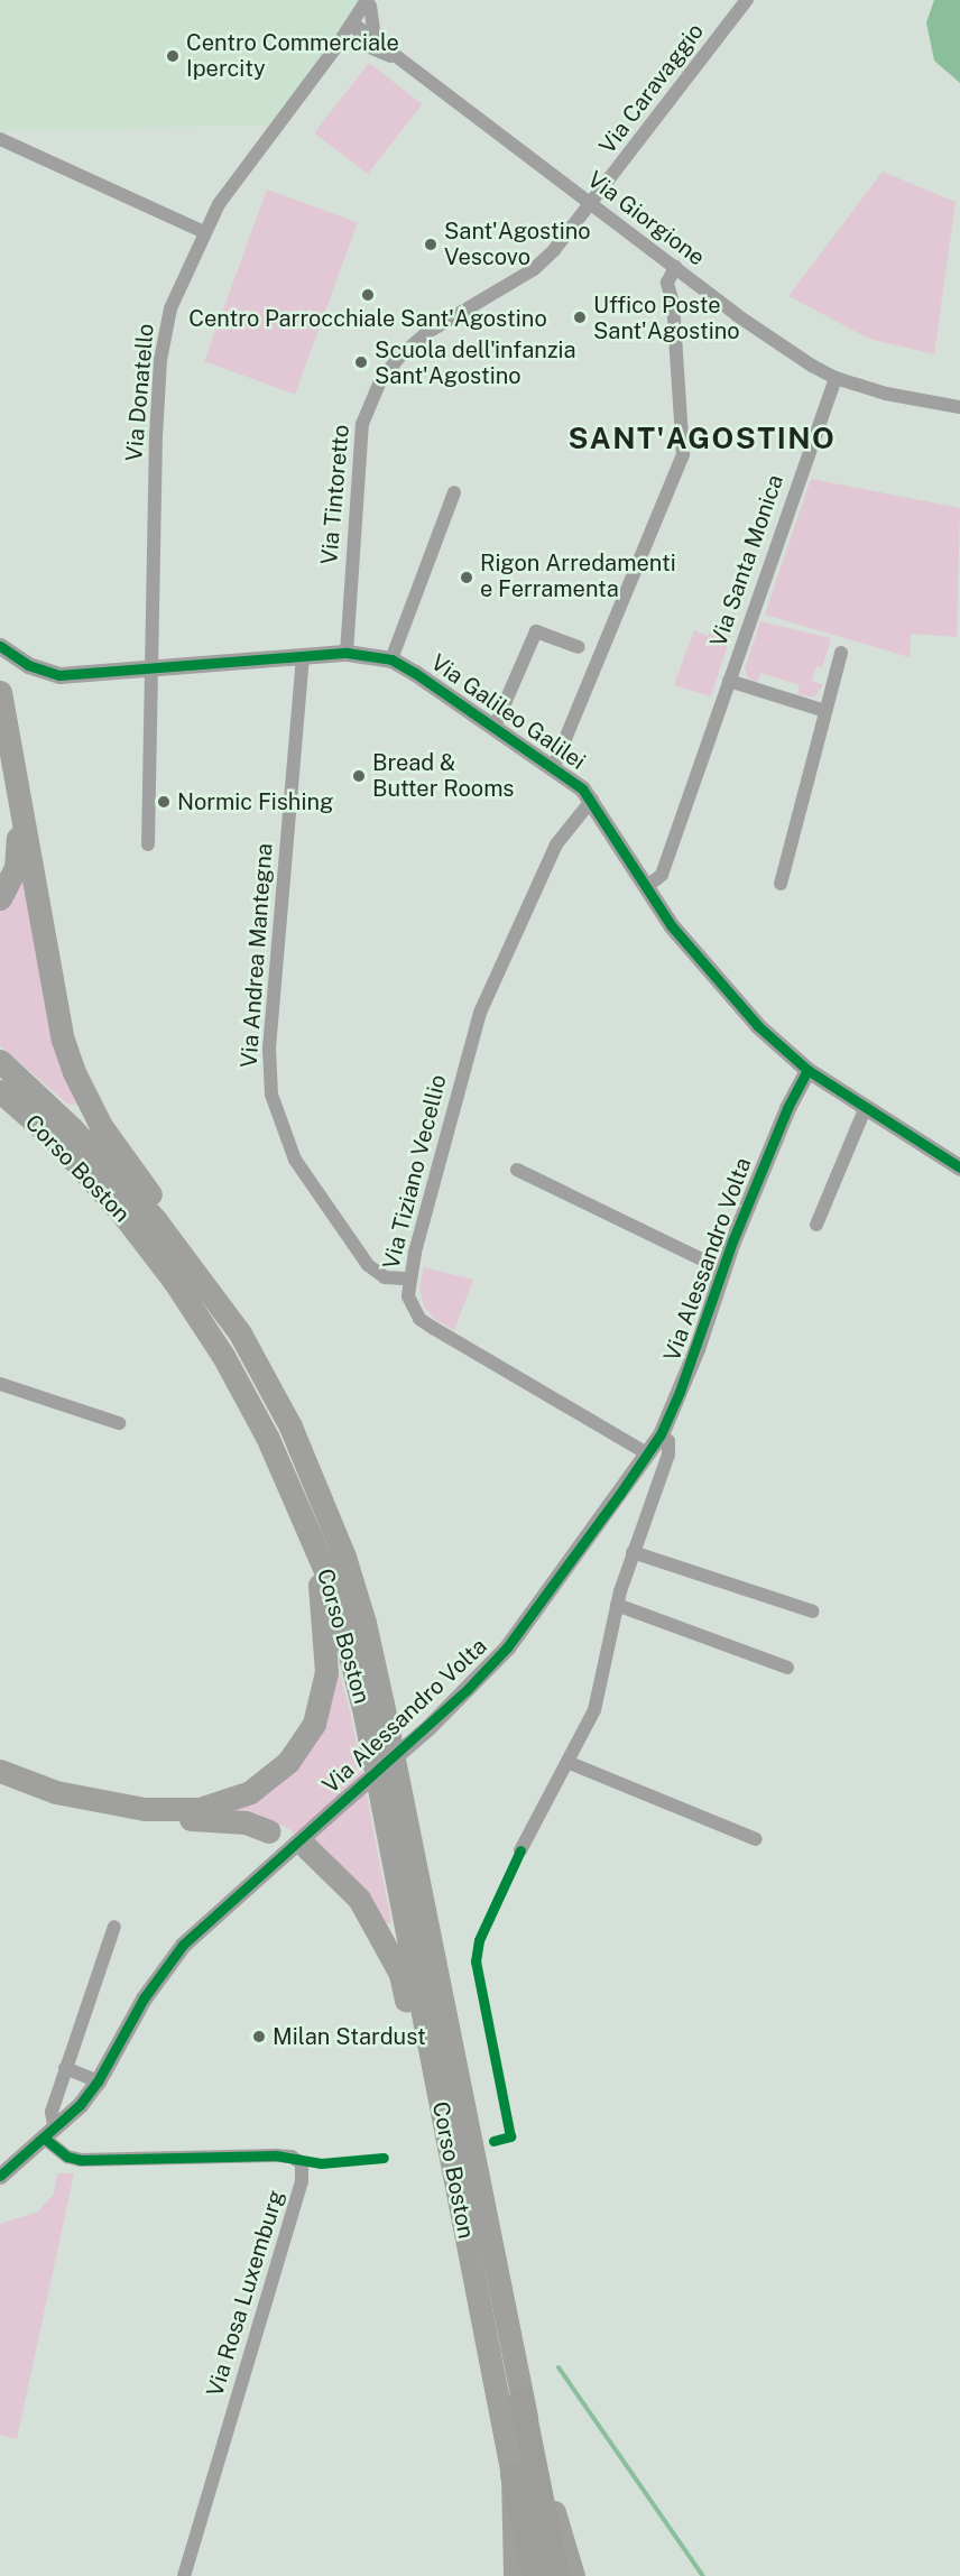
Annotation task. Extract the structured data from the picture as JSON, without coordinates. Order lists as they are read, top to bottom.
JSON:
{
  "streets": {
    "highway": ["Corso Boston"],
    "street": [
      "Via Caravaggio",
      "Via Giorgione",
      "Via Donatello",
      "Via Tintoretto",
      "Via Santa Monica",
      "Via Galileo Galilei",
      "Via Andrea Mantegna",
      "Via Tiziano Vecellio",
      "Via Alessandro Volta",
      "Via Rosa Luxemburg"
    ]
  },
  "crossings": [
    ["Via Caravaggio", "Via Giorgione"],
    ["Via Caravaggio", "Via Tintoretto"],
    ["Via Giorgione", "Via Donatello"],
    ["Via Giorgione", "Via Tintoretto"],
    ["Via Giorgione", "Via Santa Monica"],
    ["Via Donatello", "Via Galileo Galilei"],
    ["Via Tintoretto", "Via Galileo Galilei"],
    ["Via Santa Monica", "Via Galileo Galilei"],
    ["Via Galileo Galilei", "Via Andrea Mantegna"],
    ["Via Galileo Galilei", "Via Tiziano Vecellio"],
    ["Via Galileo Galilei", "Via Alessandro Volta"],
    ["Via Andrea Mantegna", "Via Tiziano Vecellio"],
    ["Via Tiziano Vecellio", "Via Alessandro Volta"],
    ["Via Alessandro Volta", "Via Rosa Luxemburg"]
  ],
  "districts": ["SANT'AGOSTINO"],
  "places": [
    "Centro Commerciale Ipercity",
    "Sant'Agostino Vescovo",
    "Centro Parrocchiale Sant'Agostino",
    "Uffico Poste Sant'Agostino",
    "Scuola dell'infanzia Sant'Agostino",
    "Rigon Arredamenti e Ferramenta",
    "Bread & Butter Rooms",
    "Normic Fishing",
    "Milan Stardust"
  ]
}
